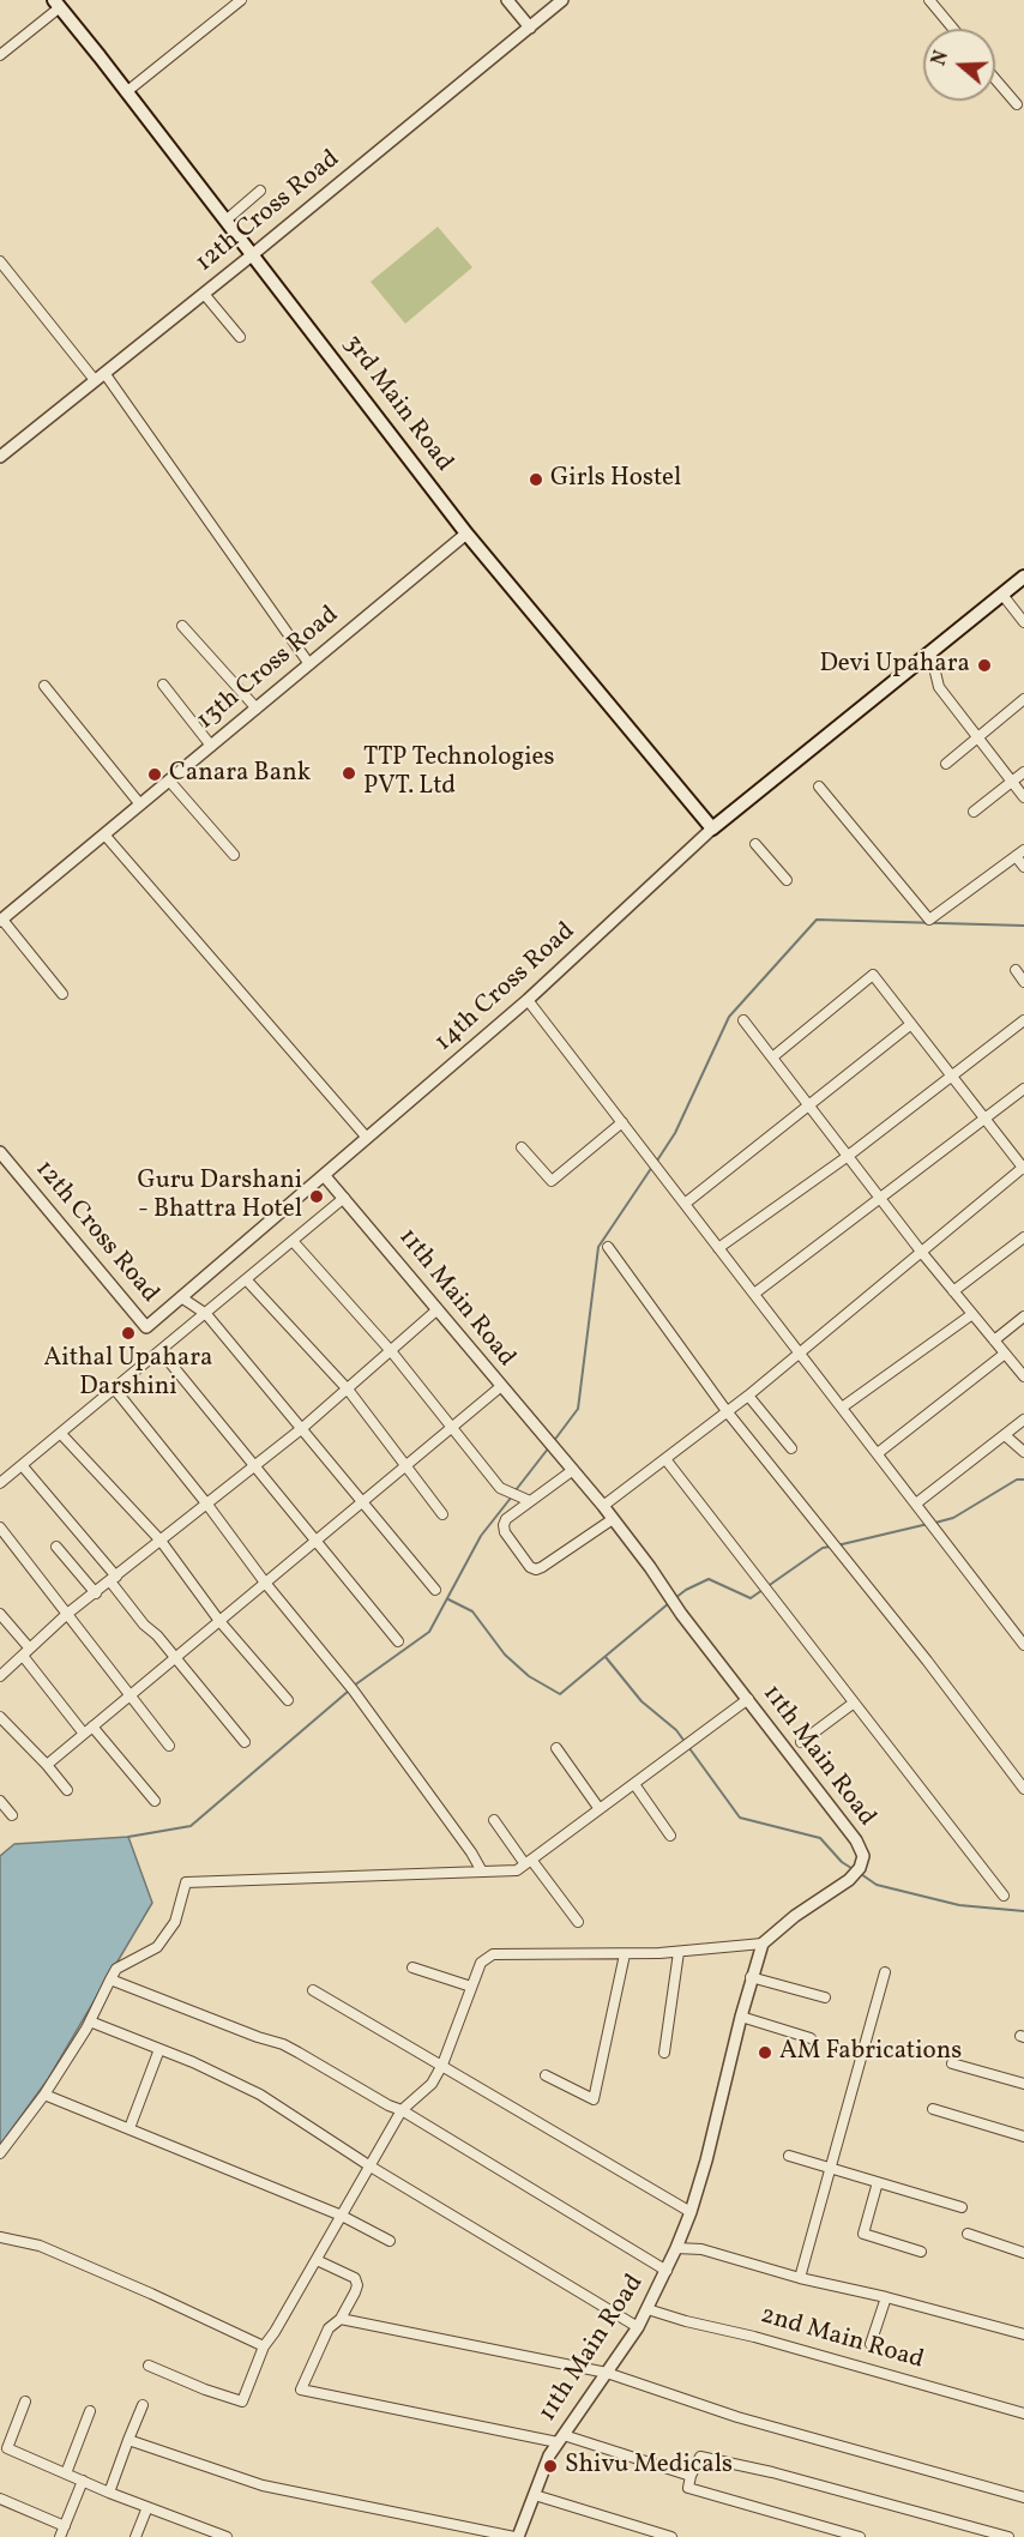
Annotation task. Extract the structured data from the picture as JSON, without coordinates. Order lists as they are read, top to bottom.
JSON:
{
  "streets": {
    "main road": ["3rd Main Road"],
    "street": [
      "12th Cross Road",
      "13th Cross Road",
      "14th Cross Road",
      "11th Main Road",
      "2nd Main Road"
    ]
  },
  "crossings": [
    ["12th Cross Road", "3rd Main Road"],
    ["12th Cross Road", "14th Cross Road"],
    ["12th Cross Road", "11th Main Road"],
    ["3rd Main Road", "13th Cross Road"],
    ["3rd Main Road", "14th Cross Road"],
    ["14th Cross Road", "11th Main Road"],
    ["11th Main Road", "2nd Main Road"]
  ],
  "places": [
    "Girls Hostel",
    "Devi Upahara",
    "TTP Technologies PVT. Ltd",
    "Canara Bank",
    "Guru Darshani - Bhattra Hotel",
    "Aithal Upahara Darshini",
    "AM Fabrications",
    "Shivu Medicals"
  ],
  "north": "left"
}
